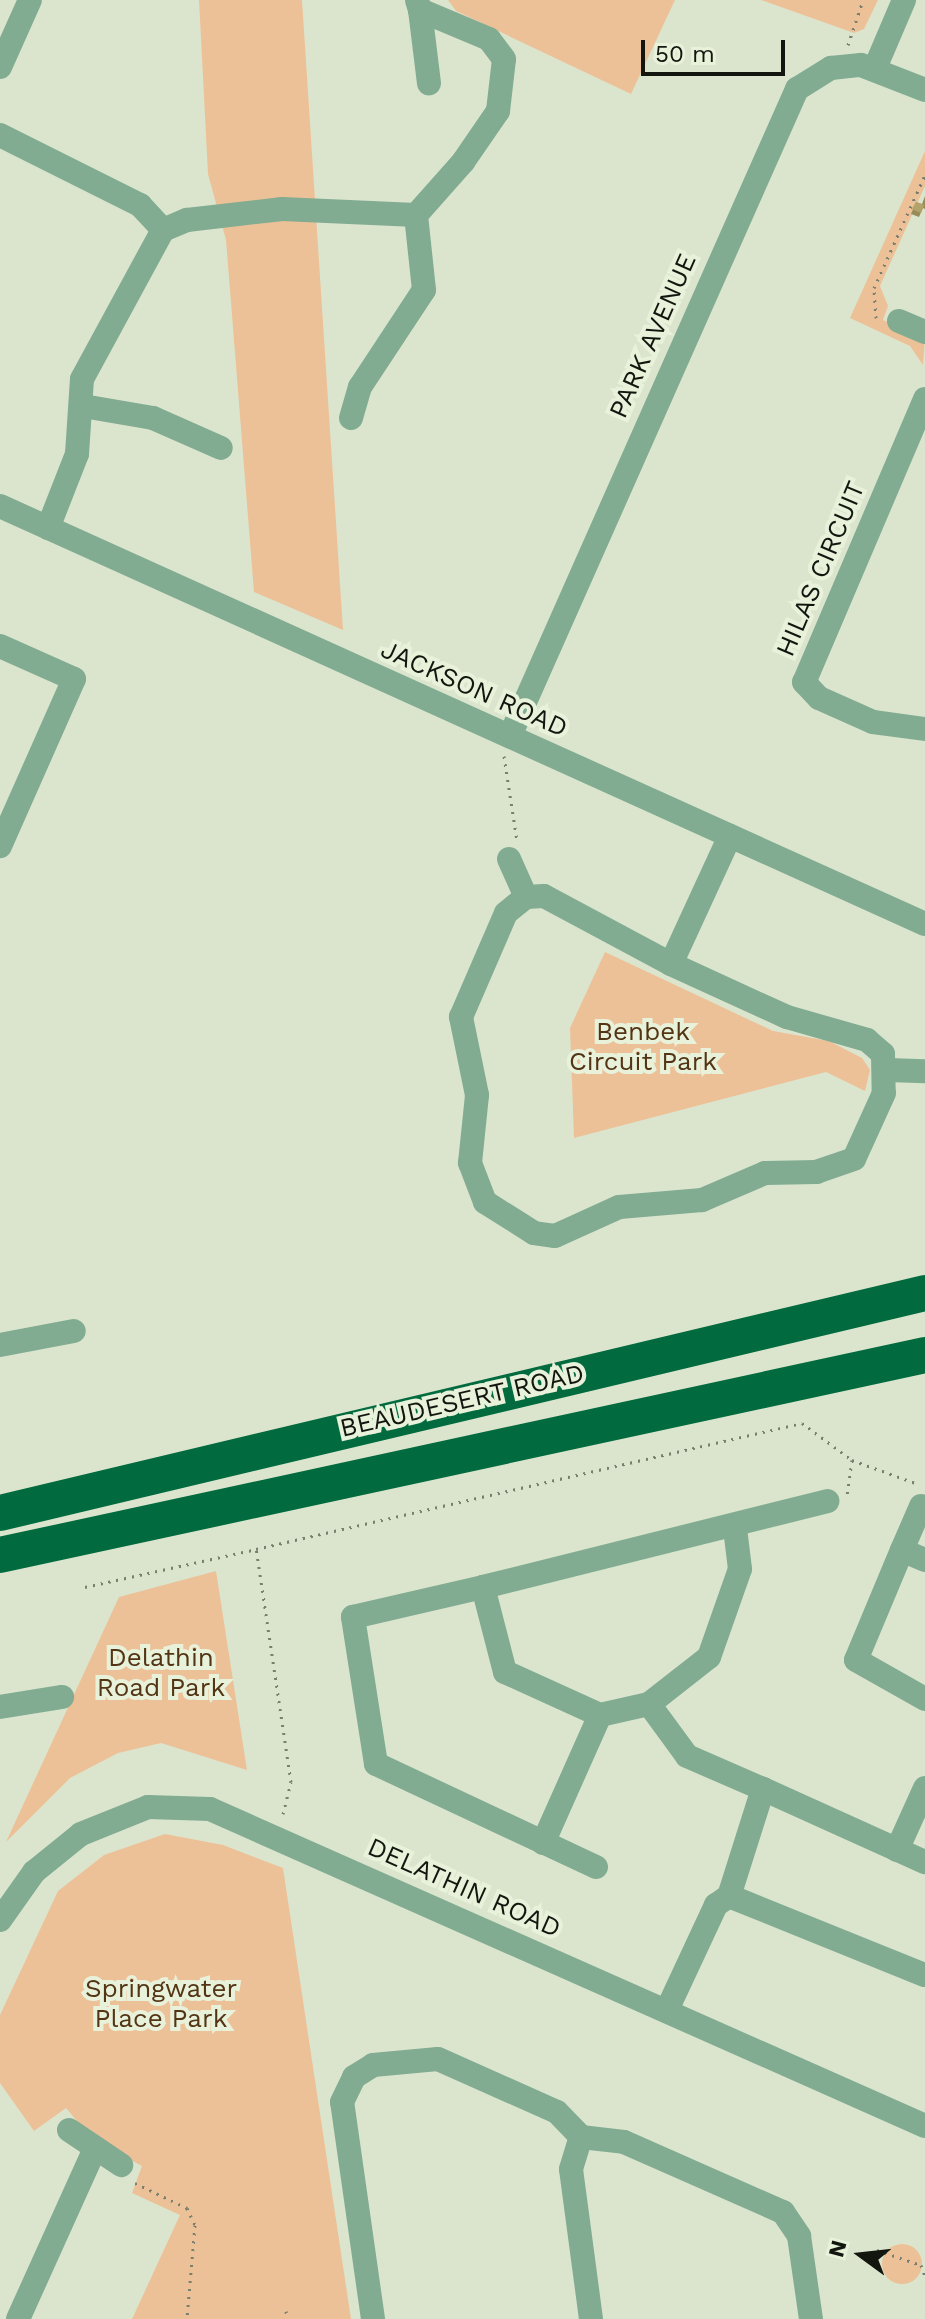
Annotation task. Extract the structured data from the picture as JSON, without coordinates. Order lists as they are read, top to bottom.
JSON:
{
  "streets": {
    "highway": ["BEAUDESERT ROAD"],
    "street": [
      "PARK AVENUE",
      "HILAS CIRCUIT",
      "JACKSON ROAD",
      "DELATHIN ROAD"
    ]
  },
  "crossings": [
    ["PARK AVENUE", "JACKSON ROAD"]
  ],
  "parks": ["Benbek Circuit Park", "Delathin Road Park", "Springwater Place Park"],
  "scale_bar": "50 m",
  "north": "left"
}
